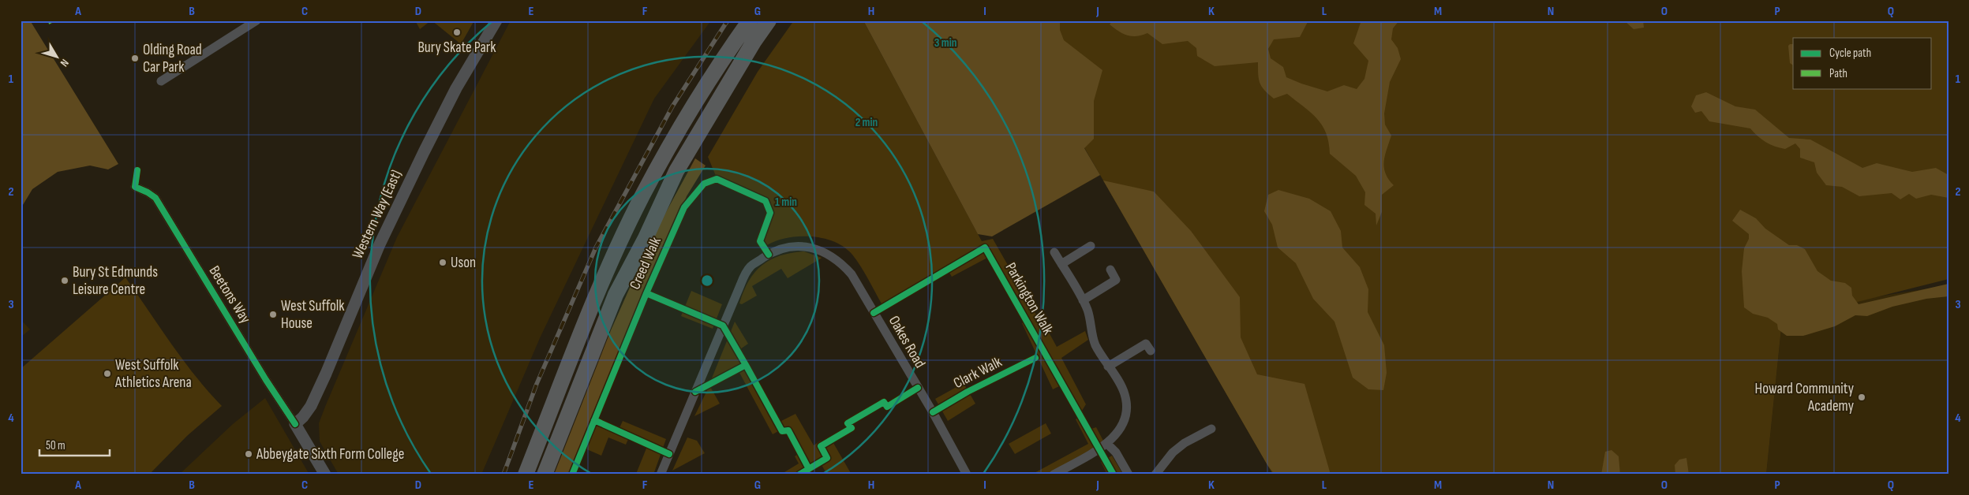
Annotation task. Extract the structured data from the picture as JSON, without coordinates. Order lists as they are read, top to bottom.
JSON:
{
  "streets": {
    "street": ["Western Way (East)", "Beetons Way", "Oakes Road"],
    "cycle path": ["Creed Walk", "Parkington Walk", "Clark Walk"]
  },
  "crossings": [
    ["Western Way (East)", "Beetons Way"]
  ],
  "places": [
    "Bury Skate Park",
    "Olding Road Car Park",
    "Uson",
    "Bury St Edmunds Leisure Centre",
    "West Suffolk House",
    "West Suffolk Athletics Arena",
    "Howard Community Academy",
    "Abbeygate Sixth Form College"
  ],
  "legend": ["Cycle path", "Path"],
  "scale_bar": "50 m",
  "north": "bottom right",
  "grid": {
    "columns": [
      "A",
      "B",
      "C",
      "D",
      "E",
      "F",
      "G",
      "H",
      "I",
      "J",
      "K",
      "L",
      "M",
      "N",
      "O",
      "P",
      "Q"
    ],
    "rows": [
      "1",
      "2",
      "3",
      "4"
    ]
  },
  "rings": ["3 min", "2 min", "1 min"]
}
